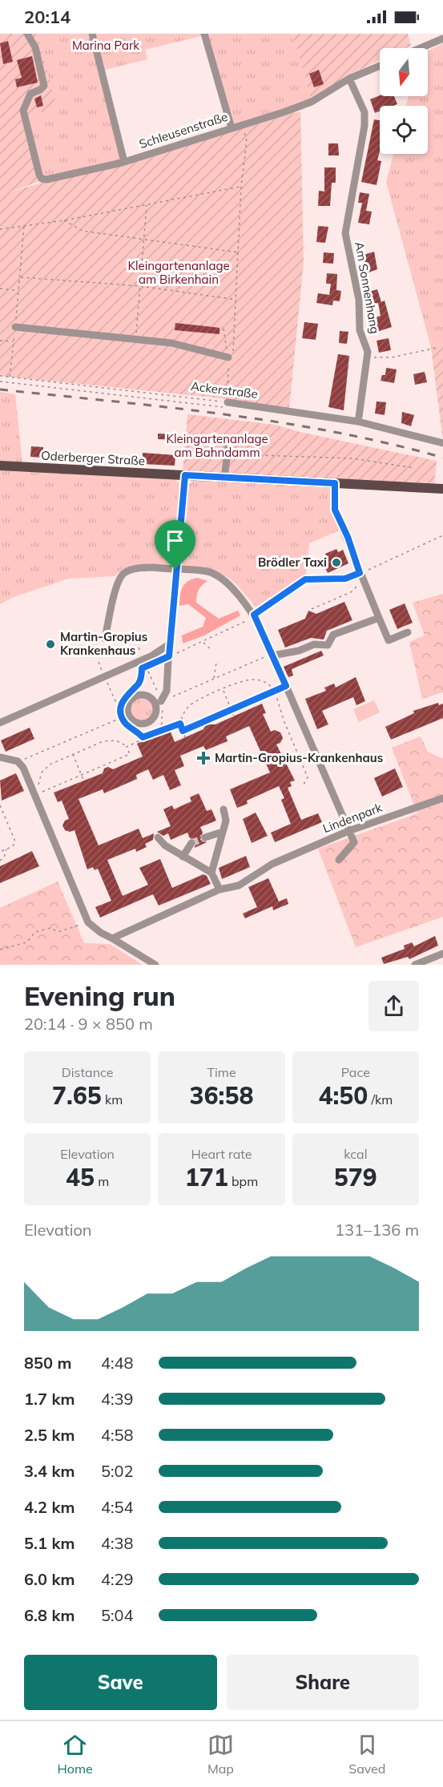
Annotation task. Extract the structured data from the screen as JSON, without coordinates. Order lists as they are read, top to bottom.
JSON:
{
  "streets": {
    "main road": ["Oderberger Straße"],
    "street": [
      "Schleusenstraße",
      "Am Sonnenhang",
      "Ackerstraße",
      "Lindenpark"
    ]
  },
  "crossings": [
    ["Schleusenstraße", "Am Sonnenhang"]
  ],
  "parks": ["Marina Park", "Kleingartenanlage am Birkenhain", "Kleingartenanlage am Bahndamm"],
  "places": {
    "other": ["Brödler Taxi", "Martin-Gropius Krankenhaus"],
    "health": ["Martin-Gropius-Krankenhaus"]
  },
  "north": "bottom",
  "page": {
    "status": "20:14",
    "heading": ["Evening run", "20:14 · 9 × 850 m"],
    "stats": [
      ["Distance", "7.65 km"],
      ["Time", "36:58"],
      ["Pace", "4:50 /km"],
      ["Elevation", "45 m"],
      ["Heart rate", "171 bpm"],
      ["kcal", "579"]
    ],
    "chart": ["Elevation", "131–136 m"],
    "list": [
      {
        "name": "850 m",
        "note": "4:48"
      },
      {
        "name": "1.7 km",
        "note": "4:39"
      },
      {
        "name": "2.5 km",
        "note": "4:58"
      },
      {
        "name": "3.4 km",
        "note": "5:02"
      },
      {
        "name": "4.2 km",
        "note": "4:54"
      },
      {
        "name": "5.1 km",
        "note": "4:38"
      },
      {
        "name": "6.0 km",
        "note": "4:29"
      },
      {
        "name": "6.8 km",
        "note": "5:04"
      }
    ],
    "buttons": ["Save", "Share"],
    "tabs": ["Home", "Map", "Saved"]
  }
}
